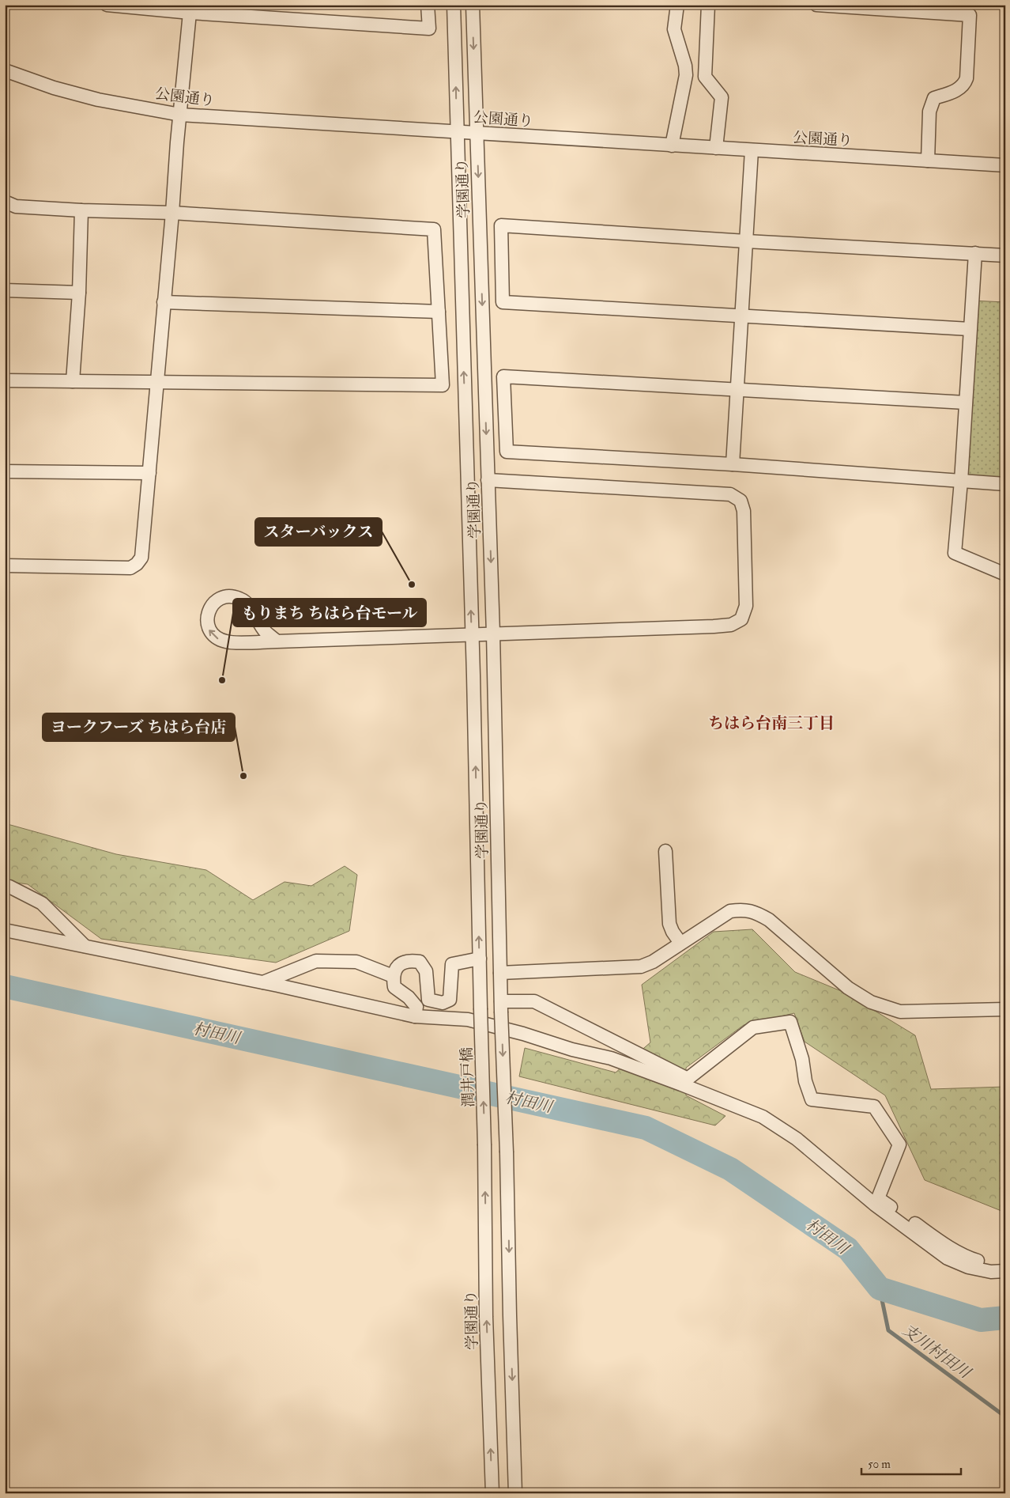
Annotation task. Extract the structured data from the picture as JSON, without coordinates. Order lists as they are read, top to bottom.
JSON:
{
  "streets": {
    "street": ["公園通り", "学園通り", "潤井戸橋"]
  },
  "crossings": [
    ["公園通り", "学園通り"],
    ["学園通り", "潤井戸橋"]
  ],
  "districts": ["ちはら台南三丁目"],
  "water": ["村田川", "支川村田川"],
  "places": ["スターバックス", "もりまち ちはら台モール", "ヨークフーズ ちはら台店"],
  "scale_bar": "50 m"
}
